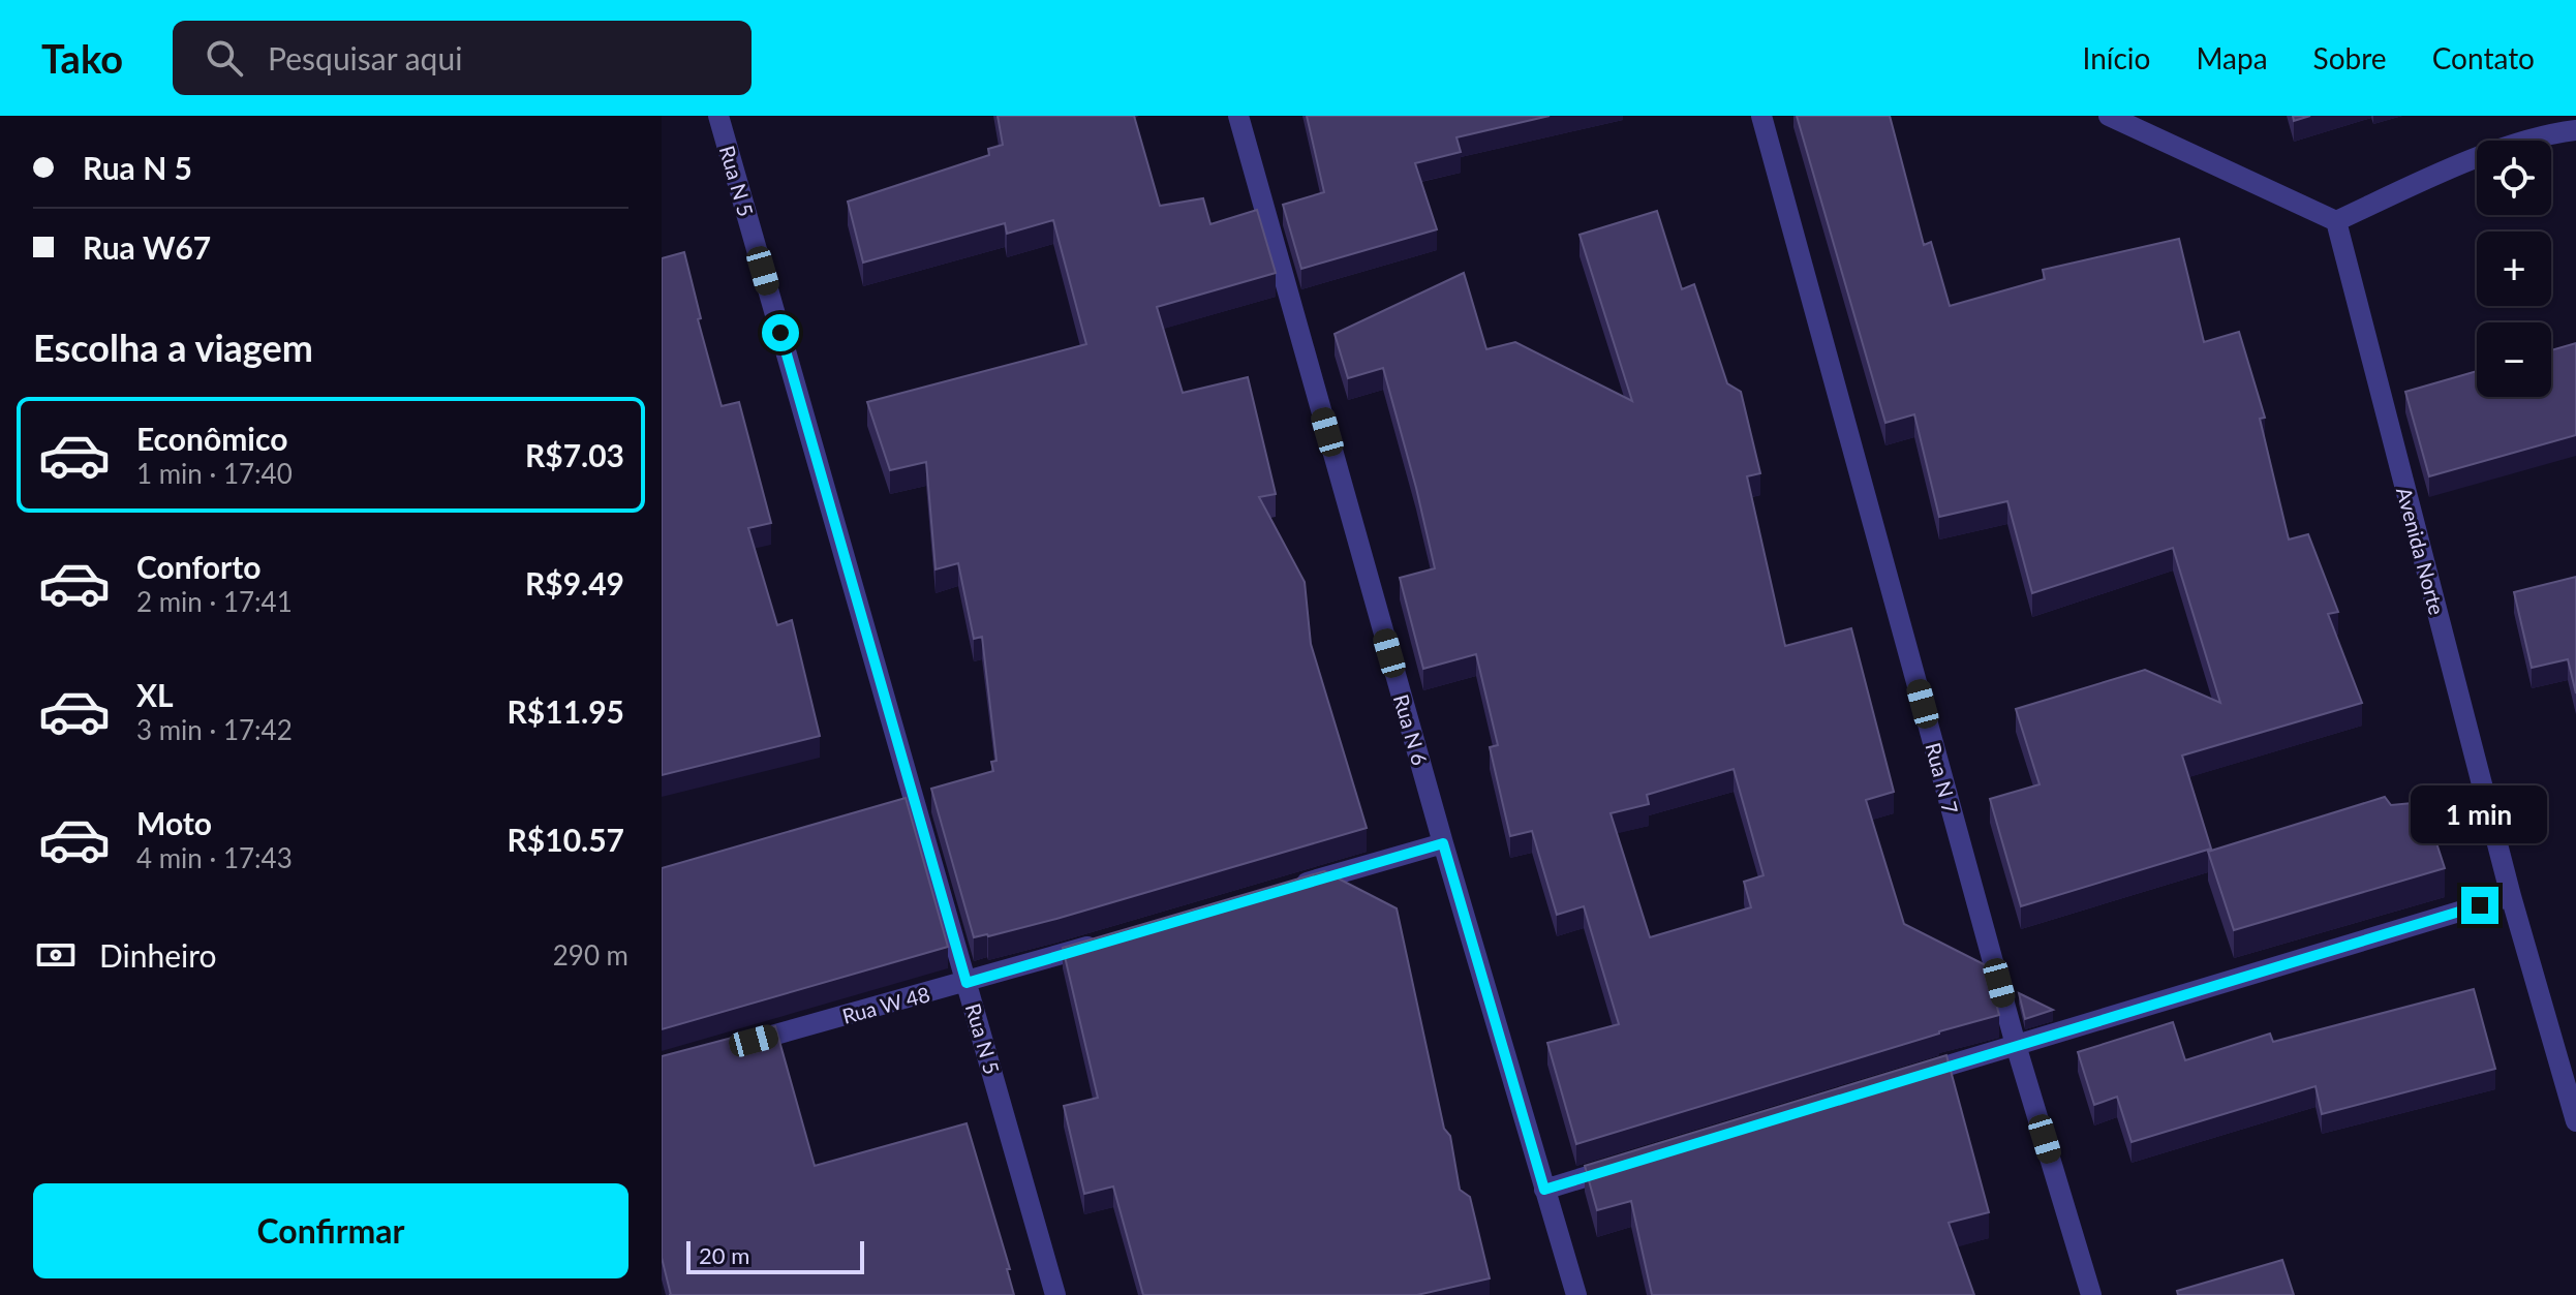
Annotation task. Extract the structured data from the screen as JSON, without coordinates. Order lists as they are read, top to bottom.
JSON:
{
  "streets": {
    "street": [
      "Rua N 5",
      "Avenida Norte",
      "Rua N 6",
      "Rua N 7",
      "Rua W 48"
    ]
  },
  "crossings": [
    ["Rua N 5", "Rua W 48"]
  ],
  "scale_bar": "20 m",
  "page": {
    "header": "Tako",
    "search": "Pesquisar aqui",
    "nav": [
      "Início",
      "Mapa",
      "Sobre",
      "Contato"
    ],
    "banner": ["Rua N 5", "Rua W67"],
    "map_buttons": ["+", "−"],
    "heading": "Escolha a viagem",
    "list": [
      {
        "name": "Econômico",
        "note": "1 min · 17:40",
        "value": "R$7.03"
      },
      {
        "name": "Conforto",
        "note": "2 min · 17:41",
        "value": "R$9.49"
      },
      {
        "name": "XL",
        "note": "3 min · 17:42",
        "value": "R$11.95"
      },
      {
        "name": "Moto",
        "note": "4 min · 17:43",
        "value": "R$10.57"
      }
    ],
    "bubble": "1 min",
    "pay": ["Dinheiro", "290 m"],
    "buttons": "Confirmar",
    "scale": "20 m"
  }
}
